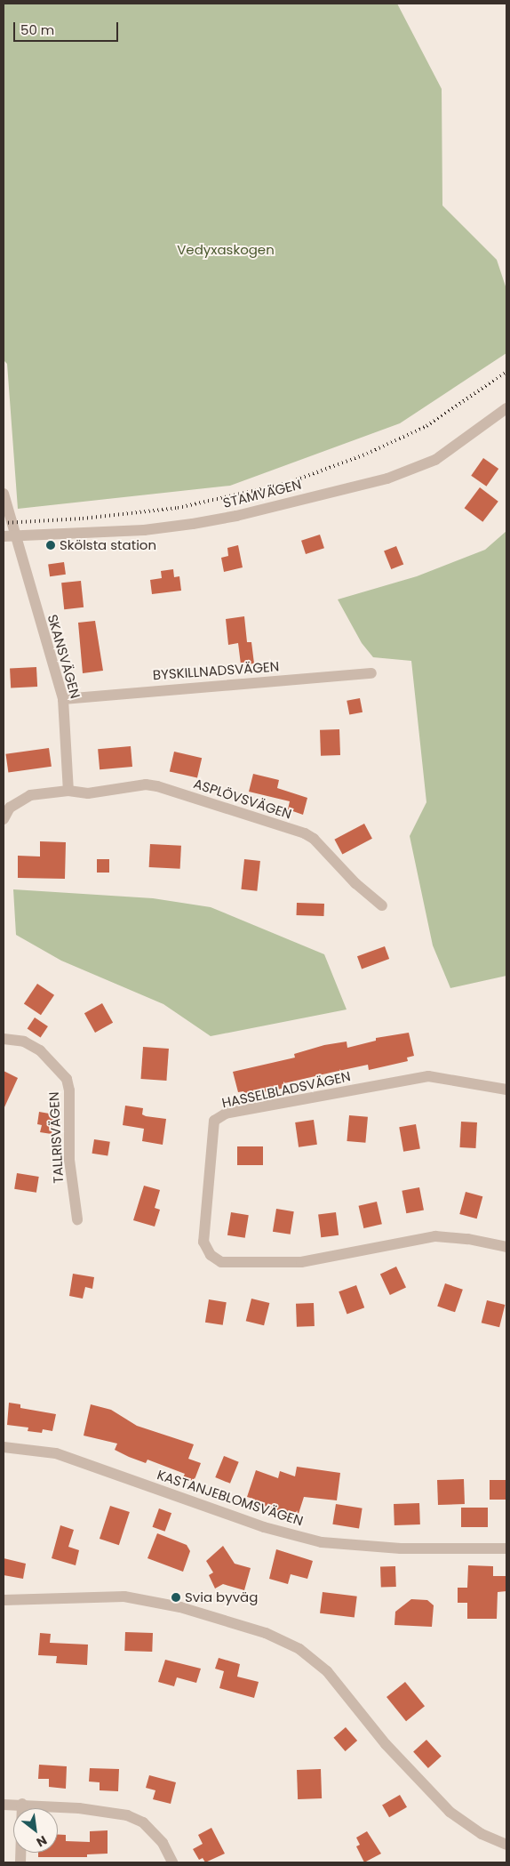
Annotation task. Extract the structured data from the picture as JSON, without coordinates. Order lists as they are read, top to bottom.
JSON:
{
  "streets": {
    "street": [
      "STAMVÄGEN",
      "SKANSVÄGEN",
      "BYSKILLNADSVÄGEN",
      "ASPLÖVSVÄGEN",
      "HASSELBLADSVÄGEN",
      "TALLRISVÄGEN",
      "KASTANJEBLOMSVÄGEN"
    ]
  },
  "crossings": [
    ["STAMVÄGEN", "SKANSVÄGEN"],
    ["SKANSVÄGEN", "BYSKILLNADSVÄGEN"],
    ["SKANSVÄGEN", "ASPLÖVSVÄGEN"]
  ],
  "parks": ["Vedyxaskogen"],
  "places": ["Skölsta station", "Svia byväg"],
  "scale_bar": "50 m",
  "north": "bottom right"
}
